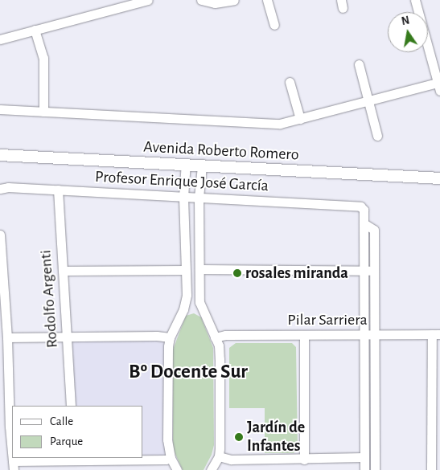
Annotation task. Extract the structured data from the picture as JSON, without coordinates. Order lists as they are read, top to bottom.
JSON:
{
  "streets": {
    "main road": ["Avenida Roberto Romero"],
    "street": ["Profesor Enrique José García", "Rodolfo Argenti", "Pilar Sarriera"]
  },
  "crossings": [
    ["Profesor Enrique José García", "Rodolfo Argenti"]
  ],
  "districts": ["Bº Docente Sur"],
  "places": ["rosales miranda", "Jardín de Infantes"],
  "legend": ["Calle", "Parque"],
  "north": "top"
}
